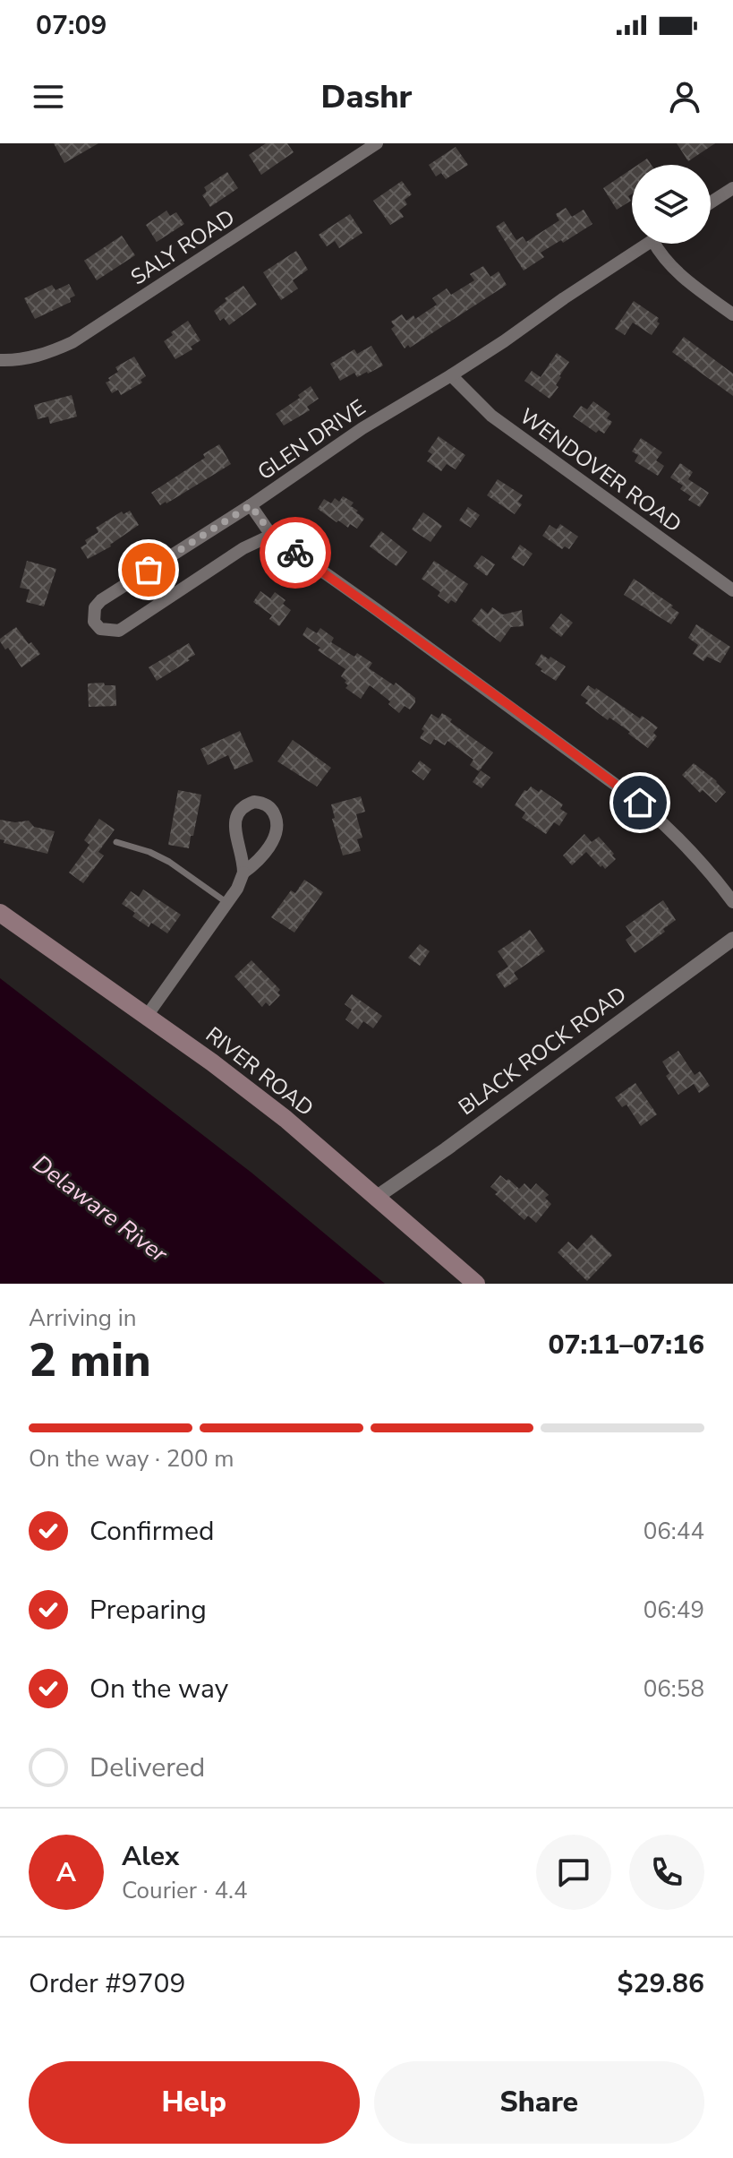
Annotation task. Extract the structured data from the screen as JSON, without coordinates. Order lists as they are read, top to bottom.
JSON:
{
  "streets": {
    "main road": ["RIVER ROAD"],
    "street": [
      "SALY ROAD",
      "GLEN DRIVE",
      "WENDOVER ROAD",
      "BLACK ROCK ROAD"
    ]
  },
  "crossings": [
    ["GLEN DRIVE", "WENDOVER ROAD"],
    ["BLACK ROCK ROAD", "RIVER ROAD"]
  ],
  "water": ["Delaware River"],
  "page": {
    "status": "07:09",
    "header": "Dashr",
    "heading": ["2 min", "Arriving in", "07:11–07:16"],
    "panel": [
      "Alex",
      "Courier · 4.4",
      "Order #9709",
      "$29.86"
    ],
    "bar": "On the way · 200 m",
    "list": [
      ["Confirmed", "06:44"],
      ["Preparing", "06:49"],
      ["On the way", "06:58"],
      "Delivered"
    ],
    "round": "A",
    "buttons": ["Help", "Share"]
  }
}
